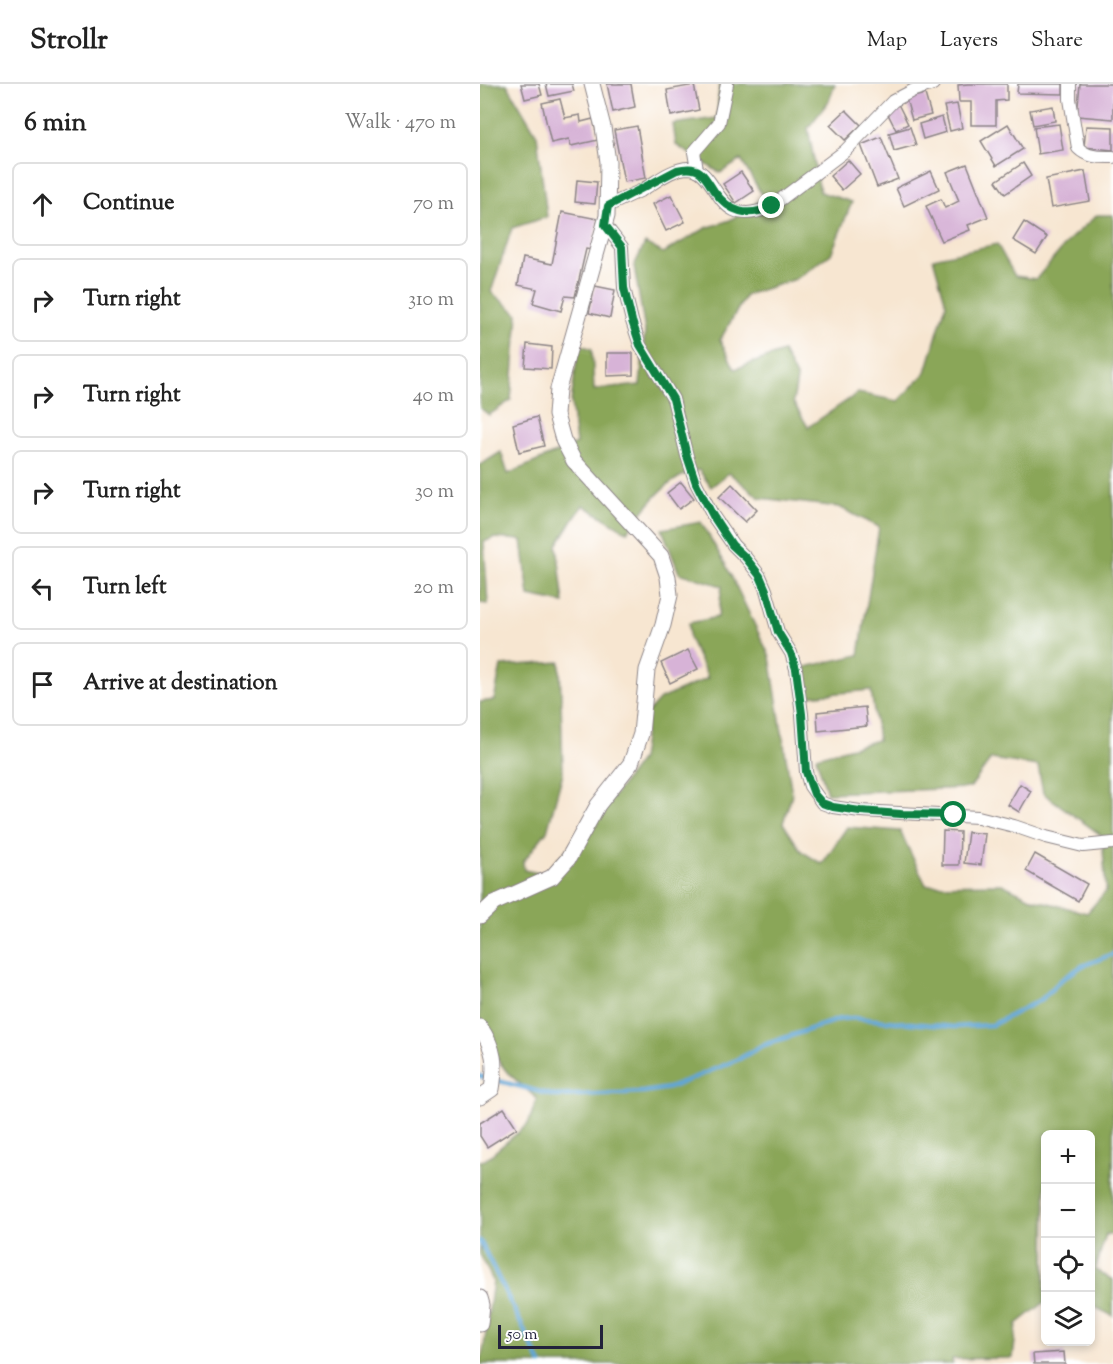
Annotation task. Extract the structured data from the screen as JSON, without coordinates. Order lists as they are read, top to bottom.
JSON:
{
  "scale_bar": "50 m",
  "page": {
    "header": "Strollr",
    "nav": ["Map", "Layers", "Share"],
    "heading": ["6 min", "Walk · 470 m"],
    "list": [
      ["Continue", "70 m"],
      ["Turn right", "310 m"],
      ["Turn right", "40 m"],
      ["Turn right", "30 m"],
      ["Turn left", "20 m"],
      "Arrive at destination"
    ],
    "map_buttons": ["+", "−"],
    "scale": "50 m"
  }
}
